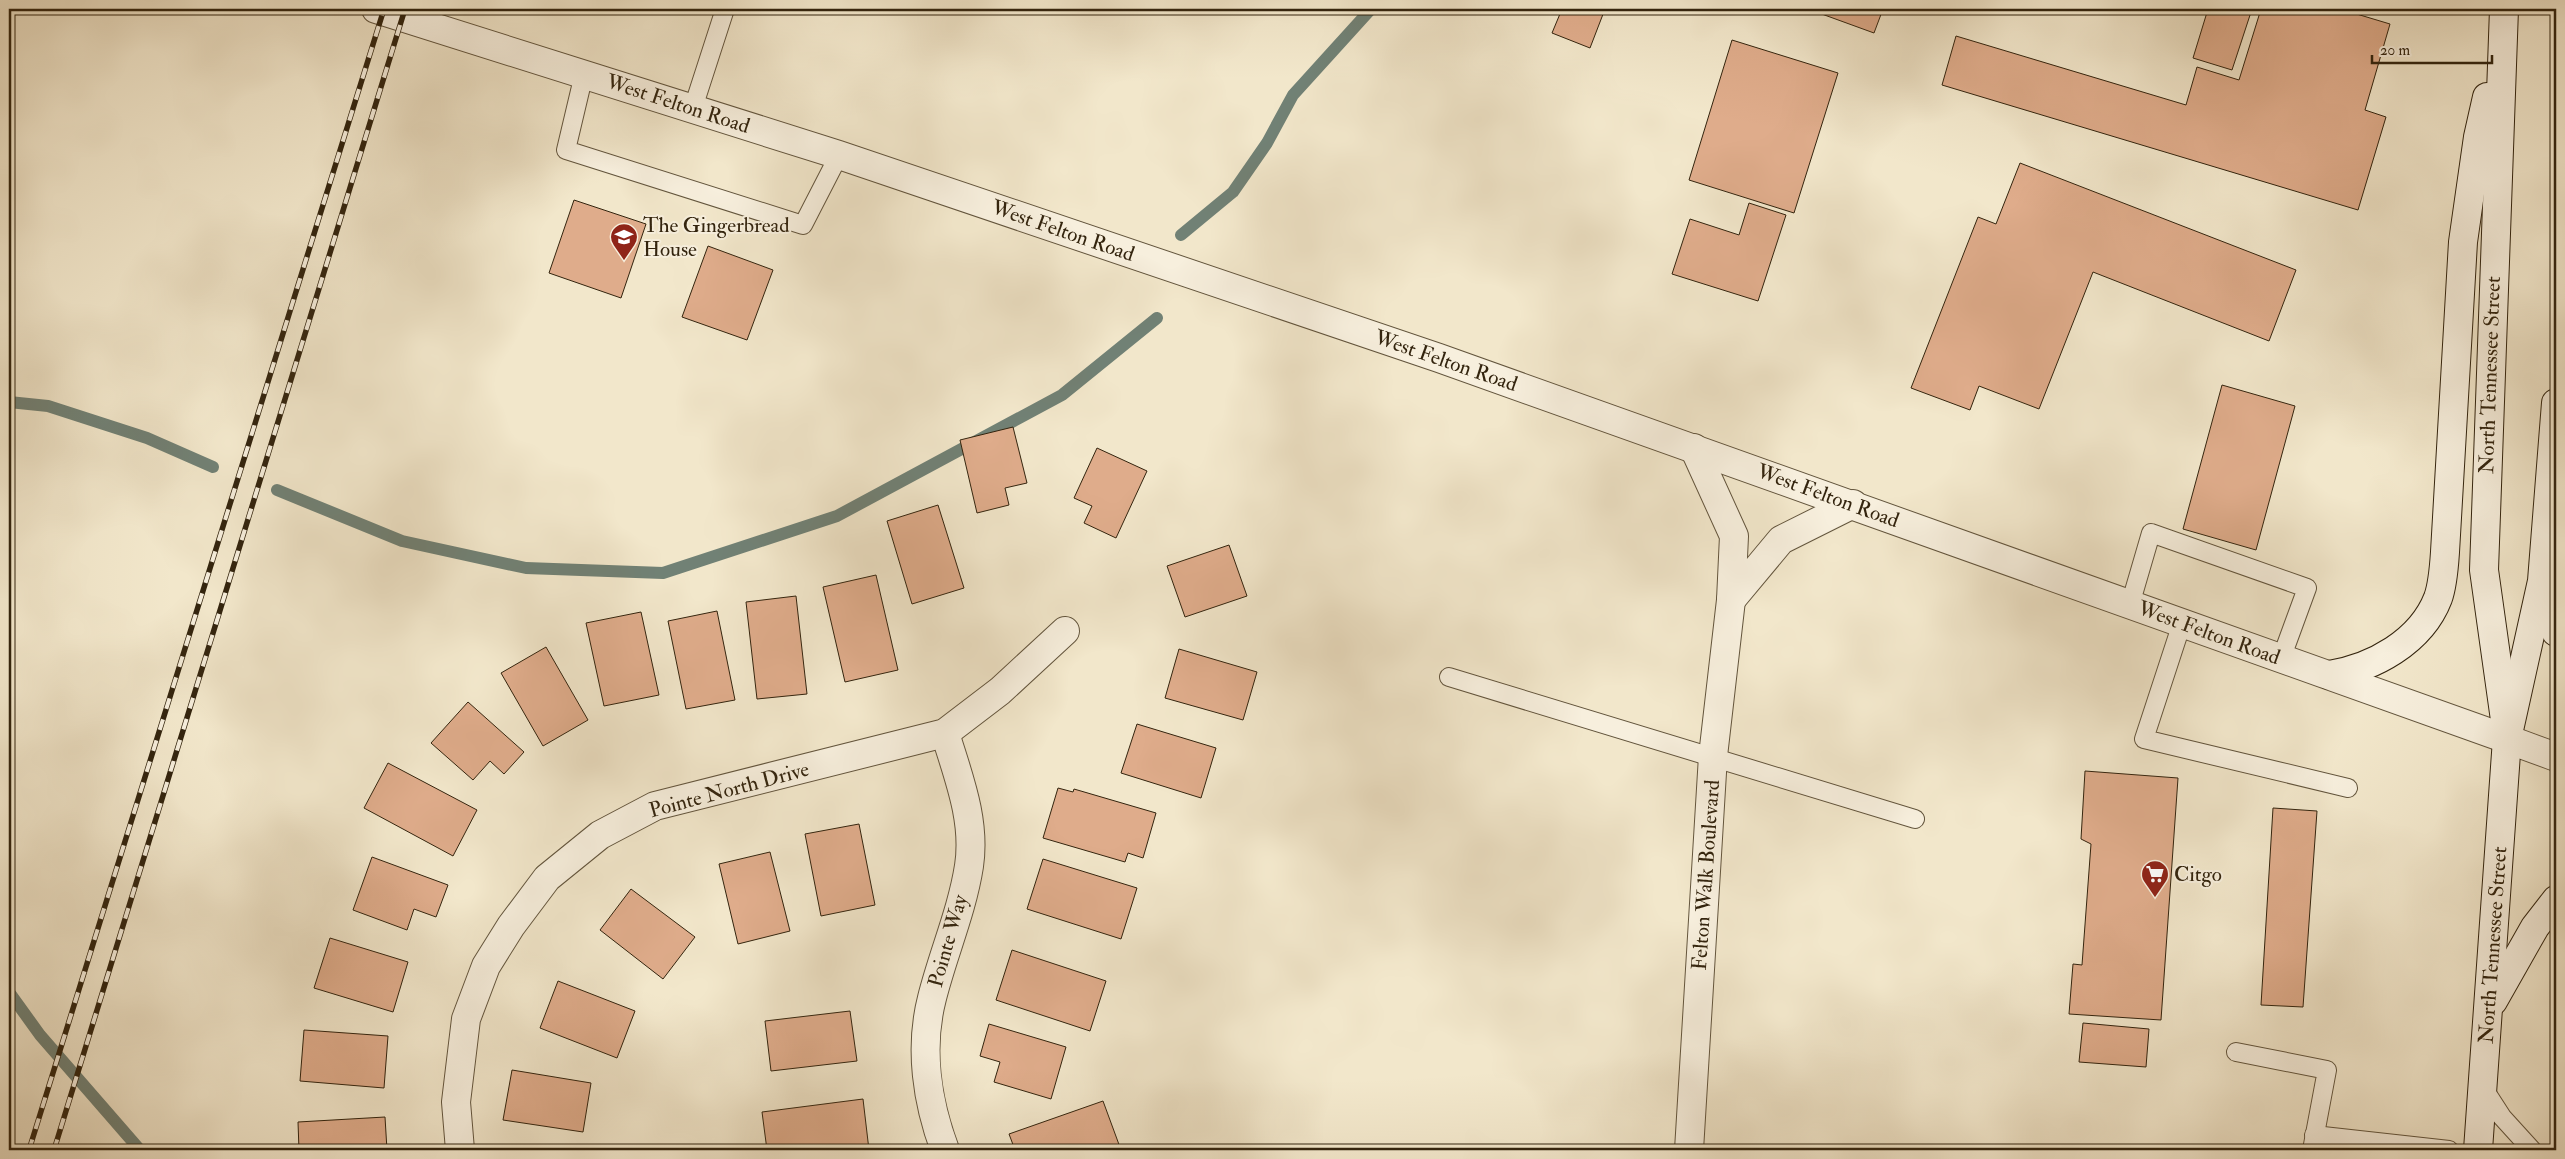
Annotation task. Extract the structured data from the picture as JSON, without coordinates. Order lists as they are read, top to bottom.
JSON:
{
  "streets": {
    "street": [
      "West Felton Road",
      "North Tennessee Street",
      "Pointe North Drive",
      "Felton Walk Boulevard",
      "Pointe Way"
    ]
  },
  "crossings": [
    ["West Felton Road", "North Tennessee Street"],
    ["West Felton Road", "Felton Walk Boulevard"],
    ["Pointe North Drive", "Pointe Way"]
  ],
  "places": {
    "school or university": ["The Gingerbread House"],
    "supermarket": ["Citgo"]
  },
  "scale_bar": "20 m"
}
